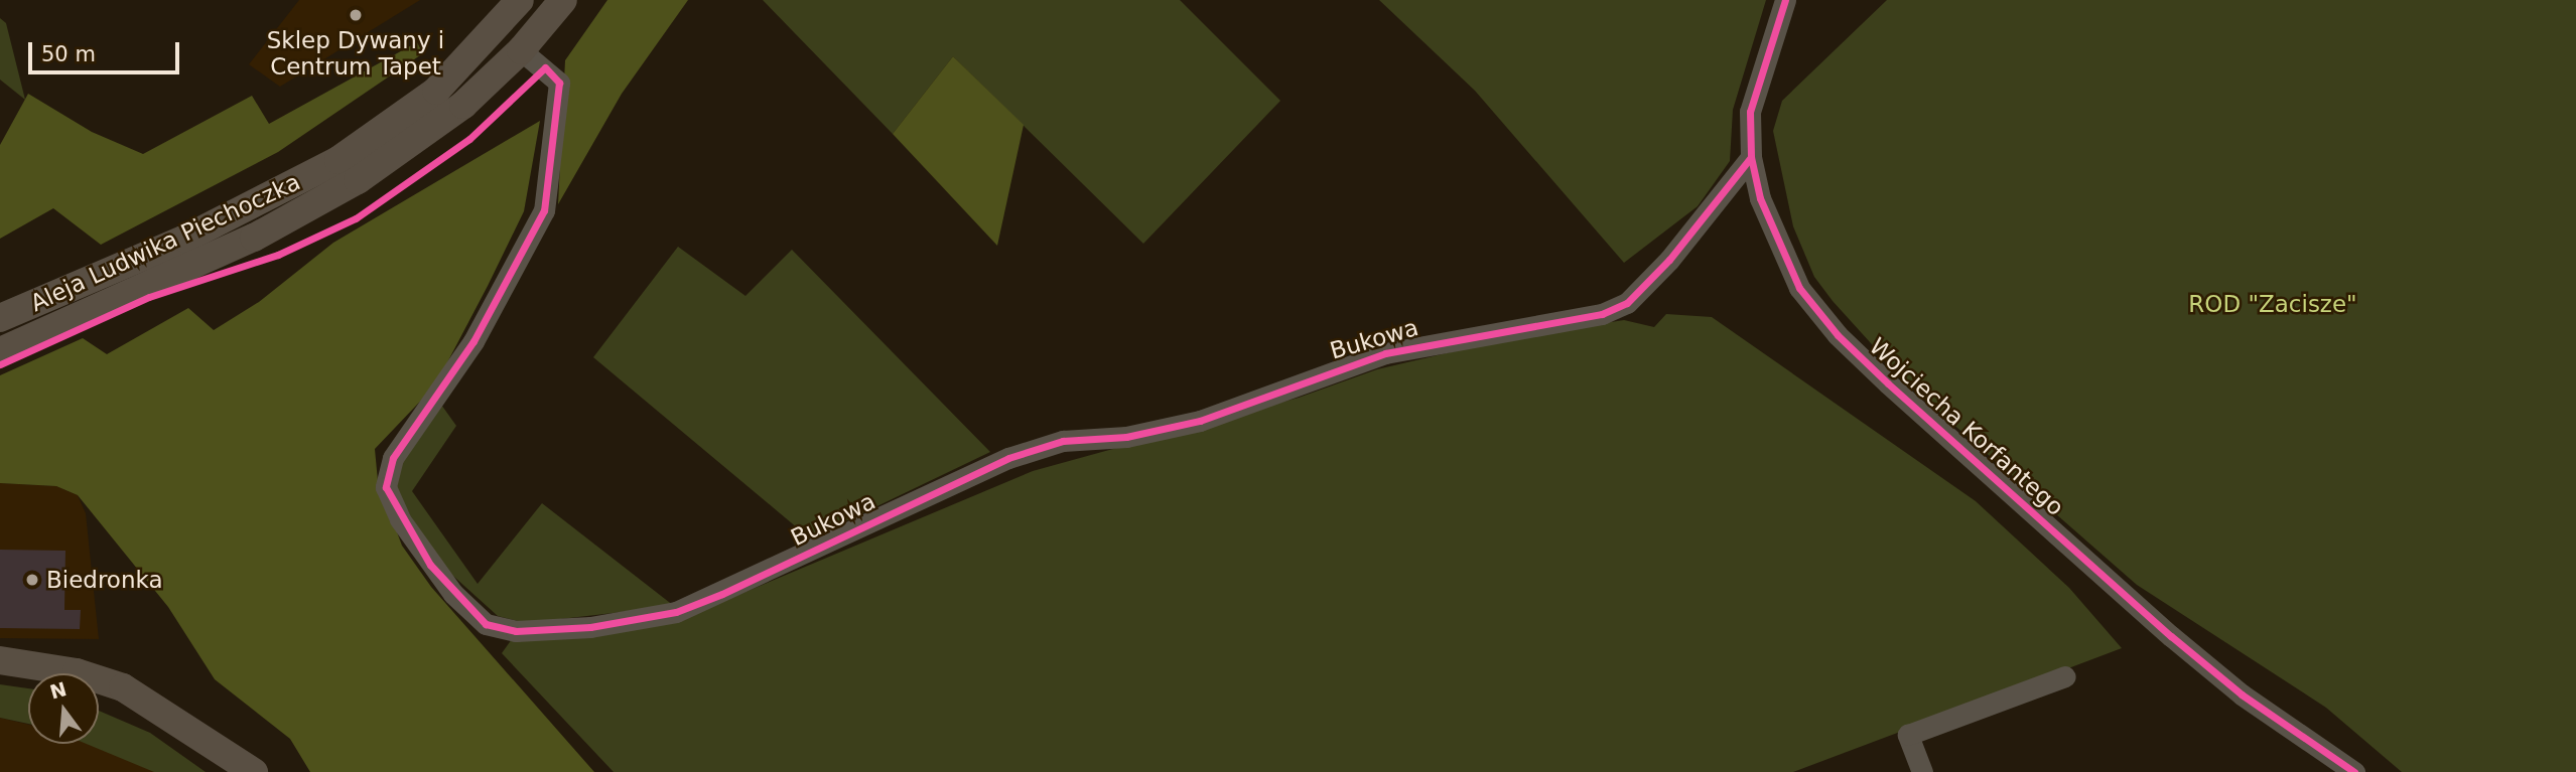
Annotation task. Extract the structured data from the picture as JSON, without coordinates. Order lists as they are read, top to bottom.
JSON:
{
  "streets": {
    "main road": ["Aleja Ludwika Piechoczka"],
    "street": ["Bukowa", "Wojciecha Korfantego"]
  },
  "crossings": [
    ["Aleja Ludwika Piechoczka", "Bukowa"],
    ["Bukowa", "Wojciecha Korfantego"]
  ],
  "parks": ["ROD \"Zacisze\""],
  "places": ["Sklep Dywany i Centrum Tapet", "Biedronka"],
  "scale_bar": "50 m",
  "north": "top"
}
